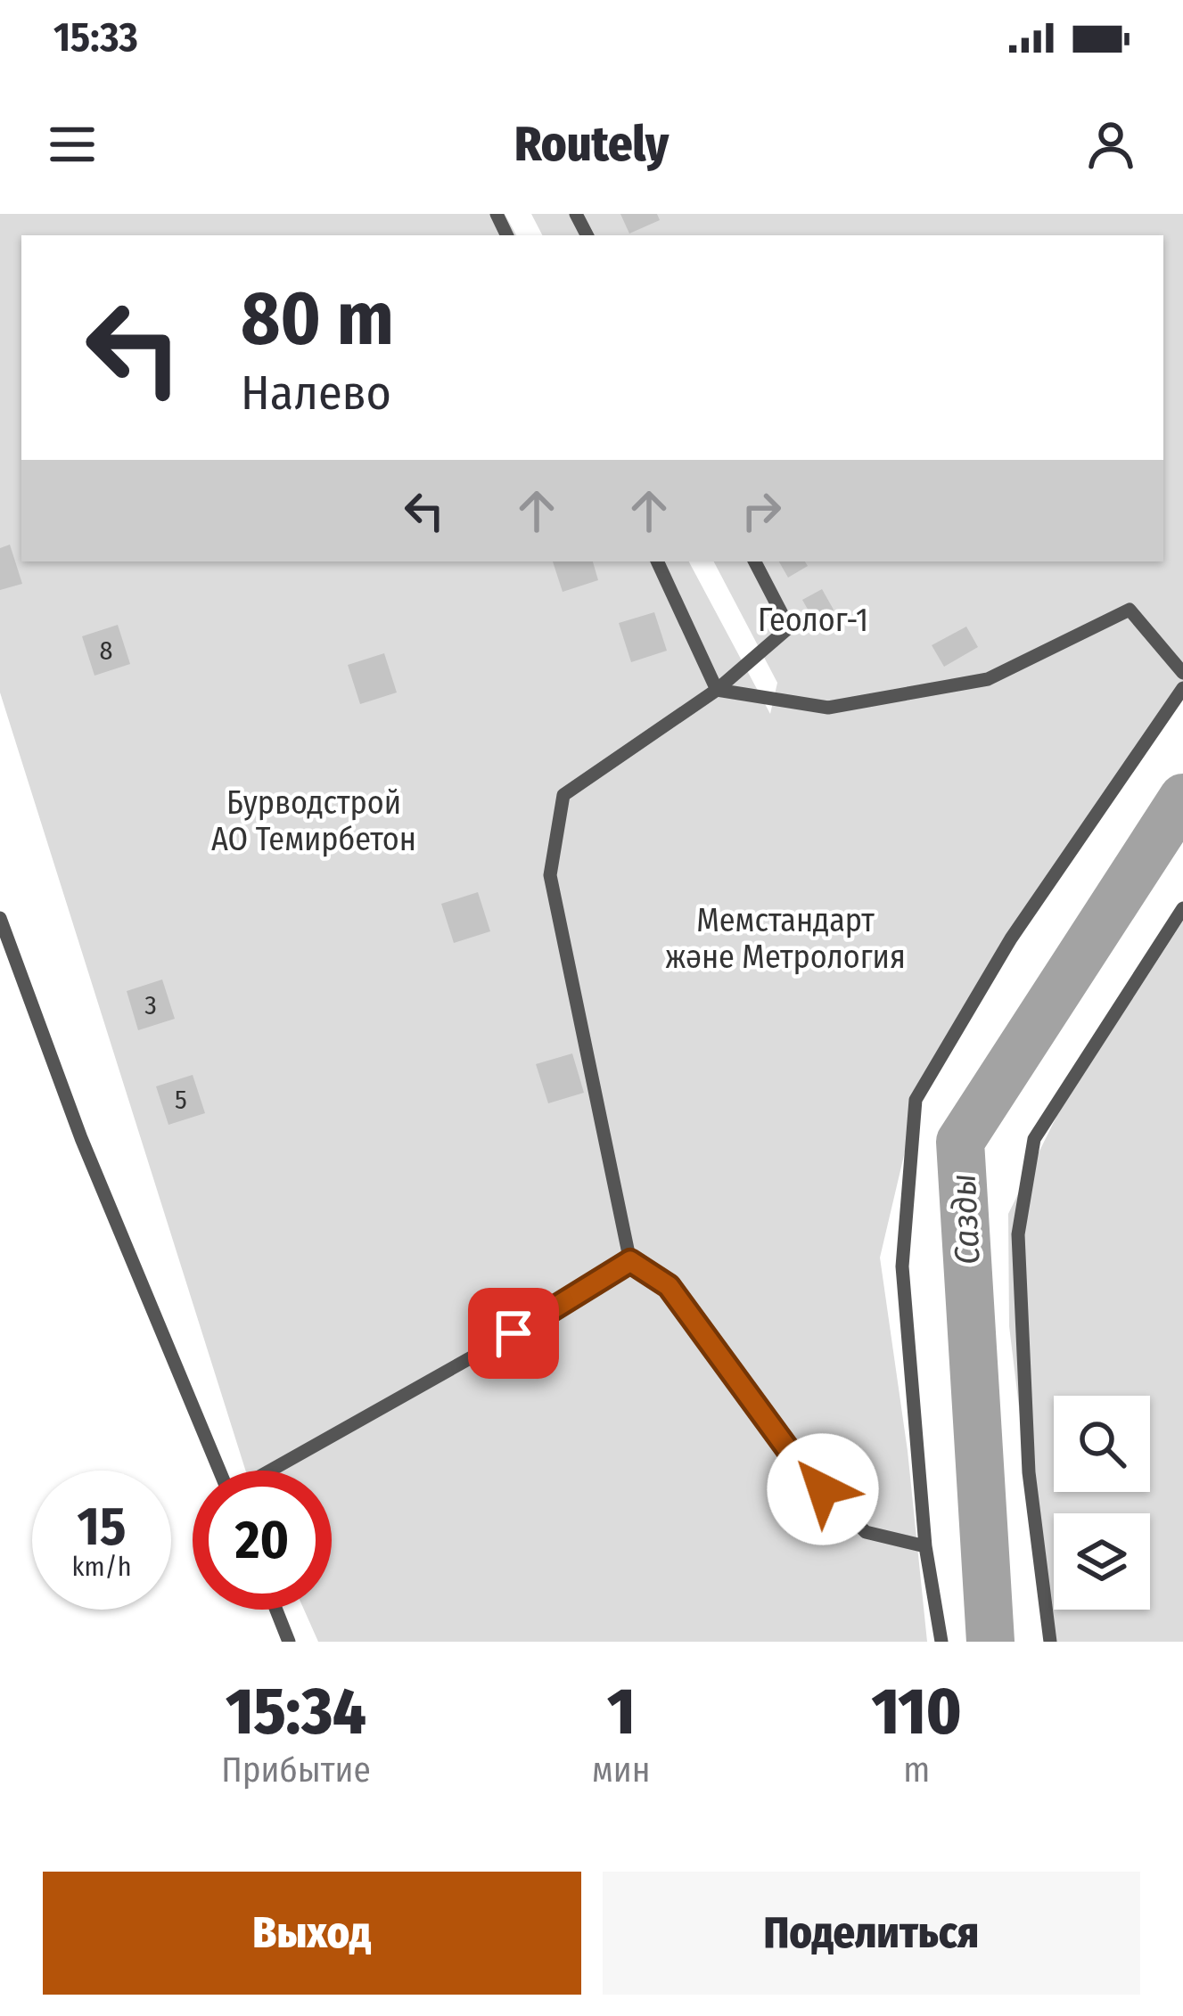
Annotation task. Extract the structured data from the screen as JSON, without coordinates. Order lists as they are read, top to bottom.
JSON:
{
  "water": ["Сазды"],
  "parks": ["Геолог-1", "Бурводстрой АО Темирбетон", "Мемстандарт және Метрология"],
  "house_numbers": ["8", "3", "5"],
  "page": {
    "status": "15:33",
    "header": "Routely",
    "turn": ["80 m", "Налево"],
    "speed": "15 km/h",
    "limit": "20",
    "eta": [
      "15:34",
      "Прибытие",
      "1",
      "мин",
      "110",
      "m"
    ],
    "buttons": ["Выход", "Поделиться"]
  }
}
